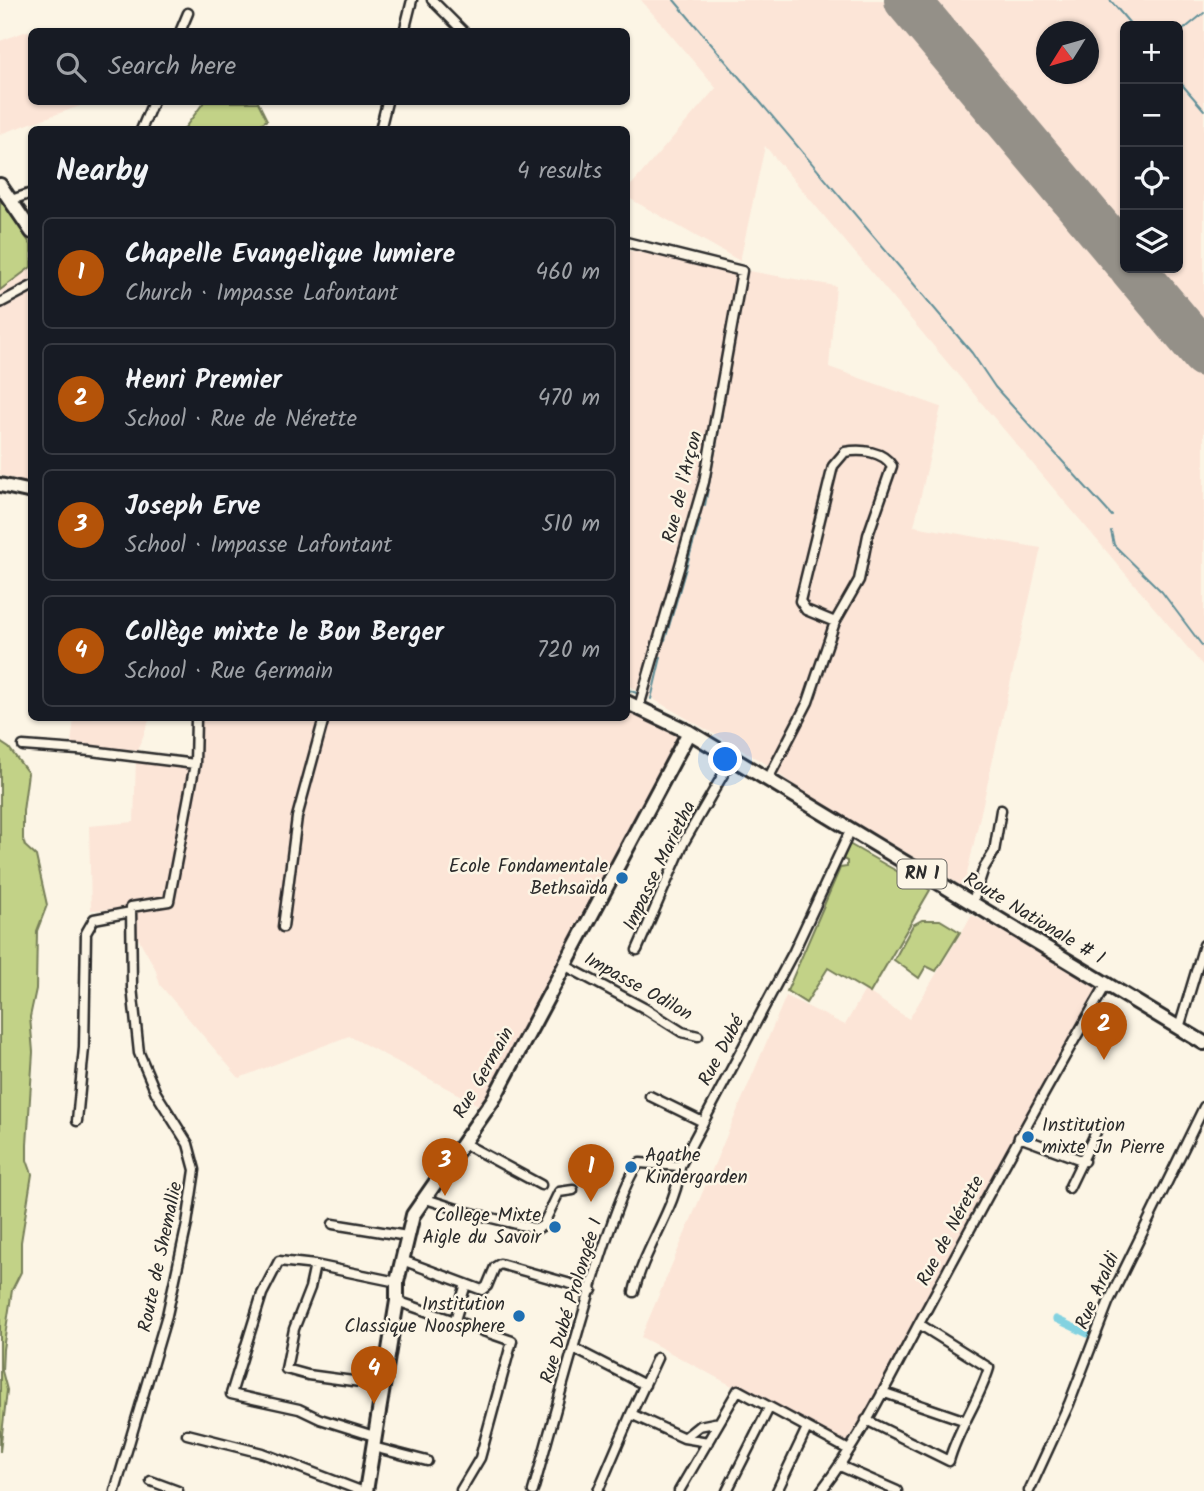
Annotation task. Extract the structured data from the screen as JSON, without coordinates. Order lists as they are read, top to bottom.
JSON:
{
  "streets": {
    "street": [
      "Rue de l'Arçon",
      "Impasse Marietha",
      "RN 1",
      "Route Nationale # 1",
      "Impasse Odilon",
      "Rue Dubé",
      "Rue Germain",
      "Rue de Nérette",
      "Route de Shemallie",
      "Rue Araldi",
      "Rue Dubé Prolongée I"
    ]
  },
  "crossings": [
    ["Rue de l'Arçon", "Route Nationale # 1"],
    ["Impasse Marietha", "Route Nationale # 1"],
    ["Route Nationale # 1", "Rue Dubé"],
    ["Route Nationale # 1", "Rue Germain"],
    ["Route Nationale # 1", "Rue de Nérette"],
    ["Impasse Odilon", "Rue Germain"],
    ["Rue Dubé", "Rue Dubé Prolongée I"]
  ],
  "places": [
    "Ecole Fondamentale Bethsaïda",
    "Institution mixte Jn Pierre",
    "Agathe Kindergarden",
    "College Mixte Aigle du Savoir",
    "Institution Classique Noosphere"
  ],
  "north": "bottom left",
  "page": {
    "map_buttons": ["+", "−"],
    "search": "Search here",
    "heading": ["Nearby", "4 results"],
    "list": [
      {
        "mark": "1",
        "name": "Chapelle Evangelique lumiere",
        "note": "Church · Impasse Lafontant",
        "value": "460 m"
      },
      {
        "mark": "2",
        "name": "Henri Premier",
        "note": "School · Rue de Nérette",
        "value": "470 m"
      },
      {
        "mark": "3",
        "name": "Joseph Erve",
        "note": "School · Impasse Lafontant",
        "value": "510 m"
      },
      {
        "mark": "4",
        "name": "Collège mixte le Bon Berger",
        "note": "School · Rue Germain",
        "value": "720 m"
      }
    ],
    "pins": [
      "2",
      "3",
      "1",
      "4"
    ]
  }
}
